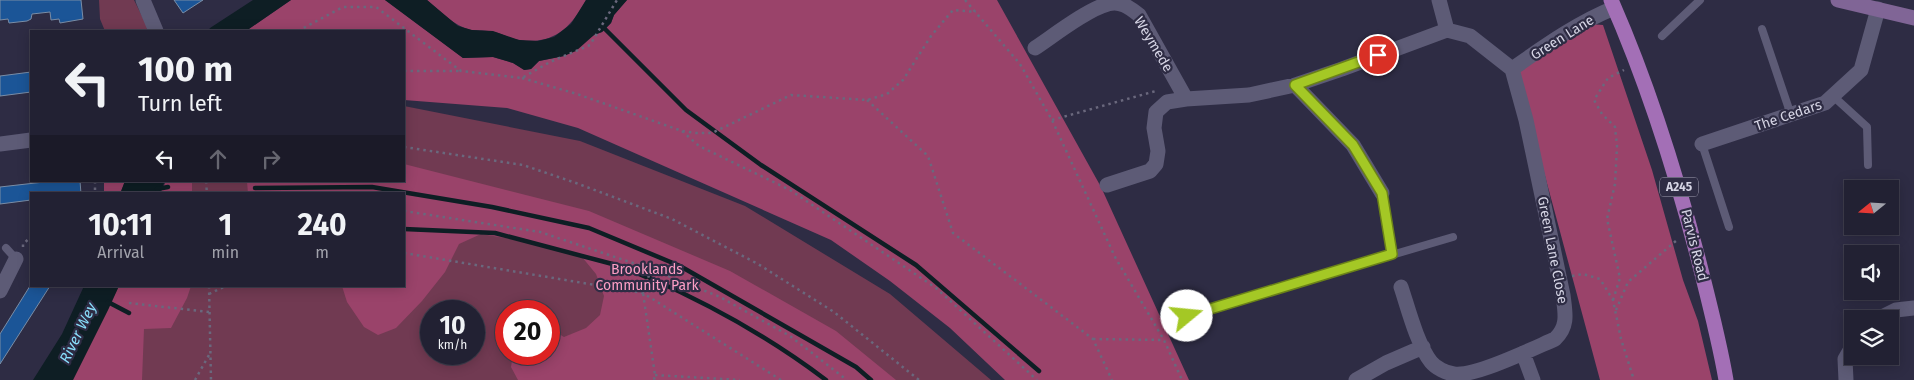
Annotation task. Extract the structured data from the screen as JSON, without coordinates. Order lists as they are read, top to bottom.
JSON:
{
  "streets": {
    "main road": ["A245", "Parvis Road"],
    "street": [
      "Green Lane",
      "Weymede",
      "The Cedars",
      "Green Lane Close"
    ]
  },
  "crossings": [
    ["Green Lane", "Parvis Road"],
    ["Green Lane", "Green Lane Close"]
  ],
  "water": ["River Wey"],
  "parks": ["Brooklands Community Park"],
  "north": "left",
  "page": {
    "turn": ["100 m", "Turn left"],
    "eta": [
      "10:11",
      "Arrival",
      "1",
      "min",
      "240",
      "m"
    ],
    "speed": "10 km/h",
    "limit": "20"
  }
}
